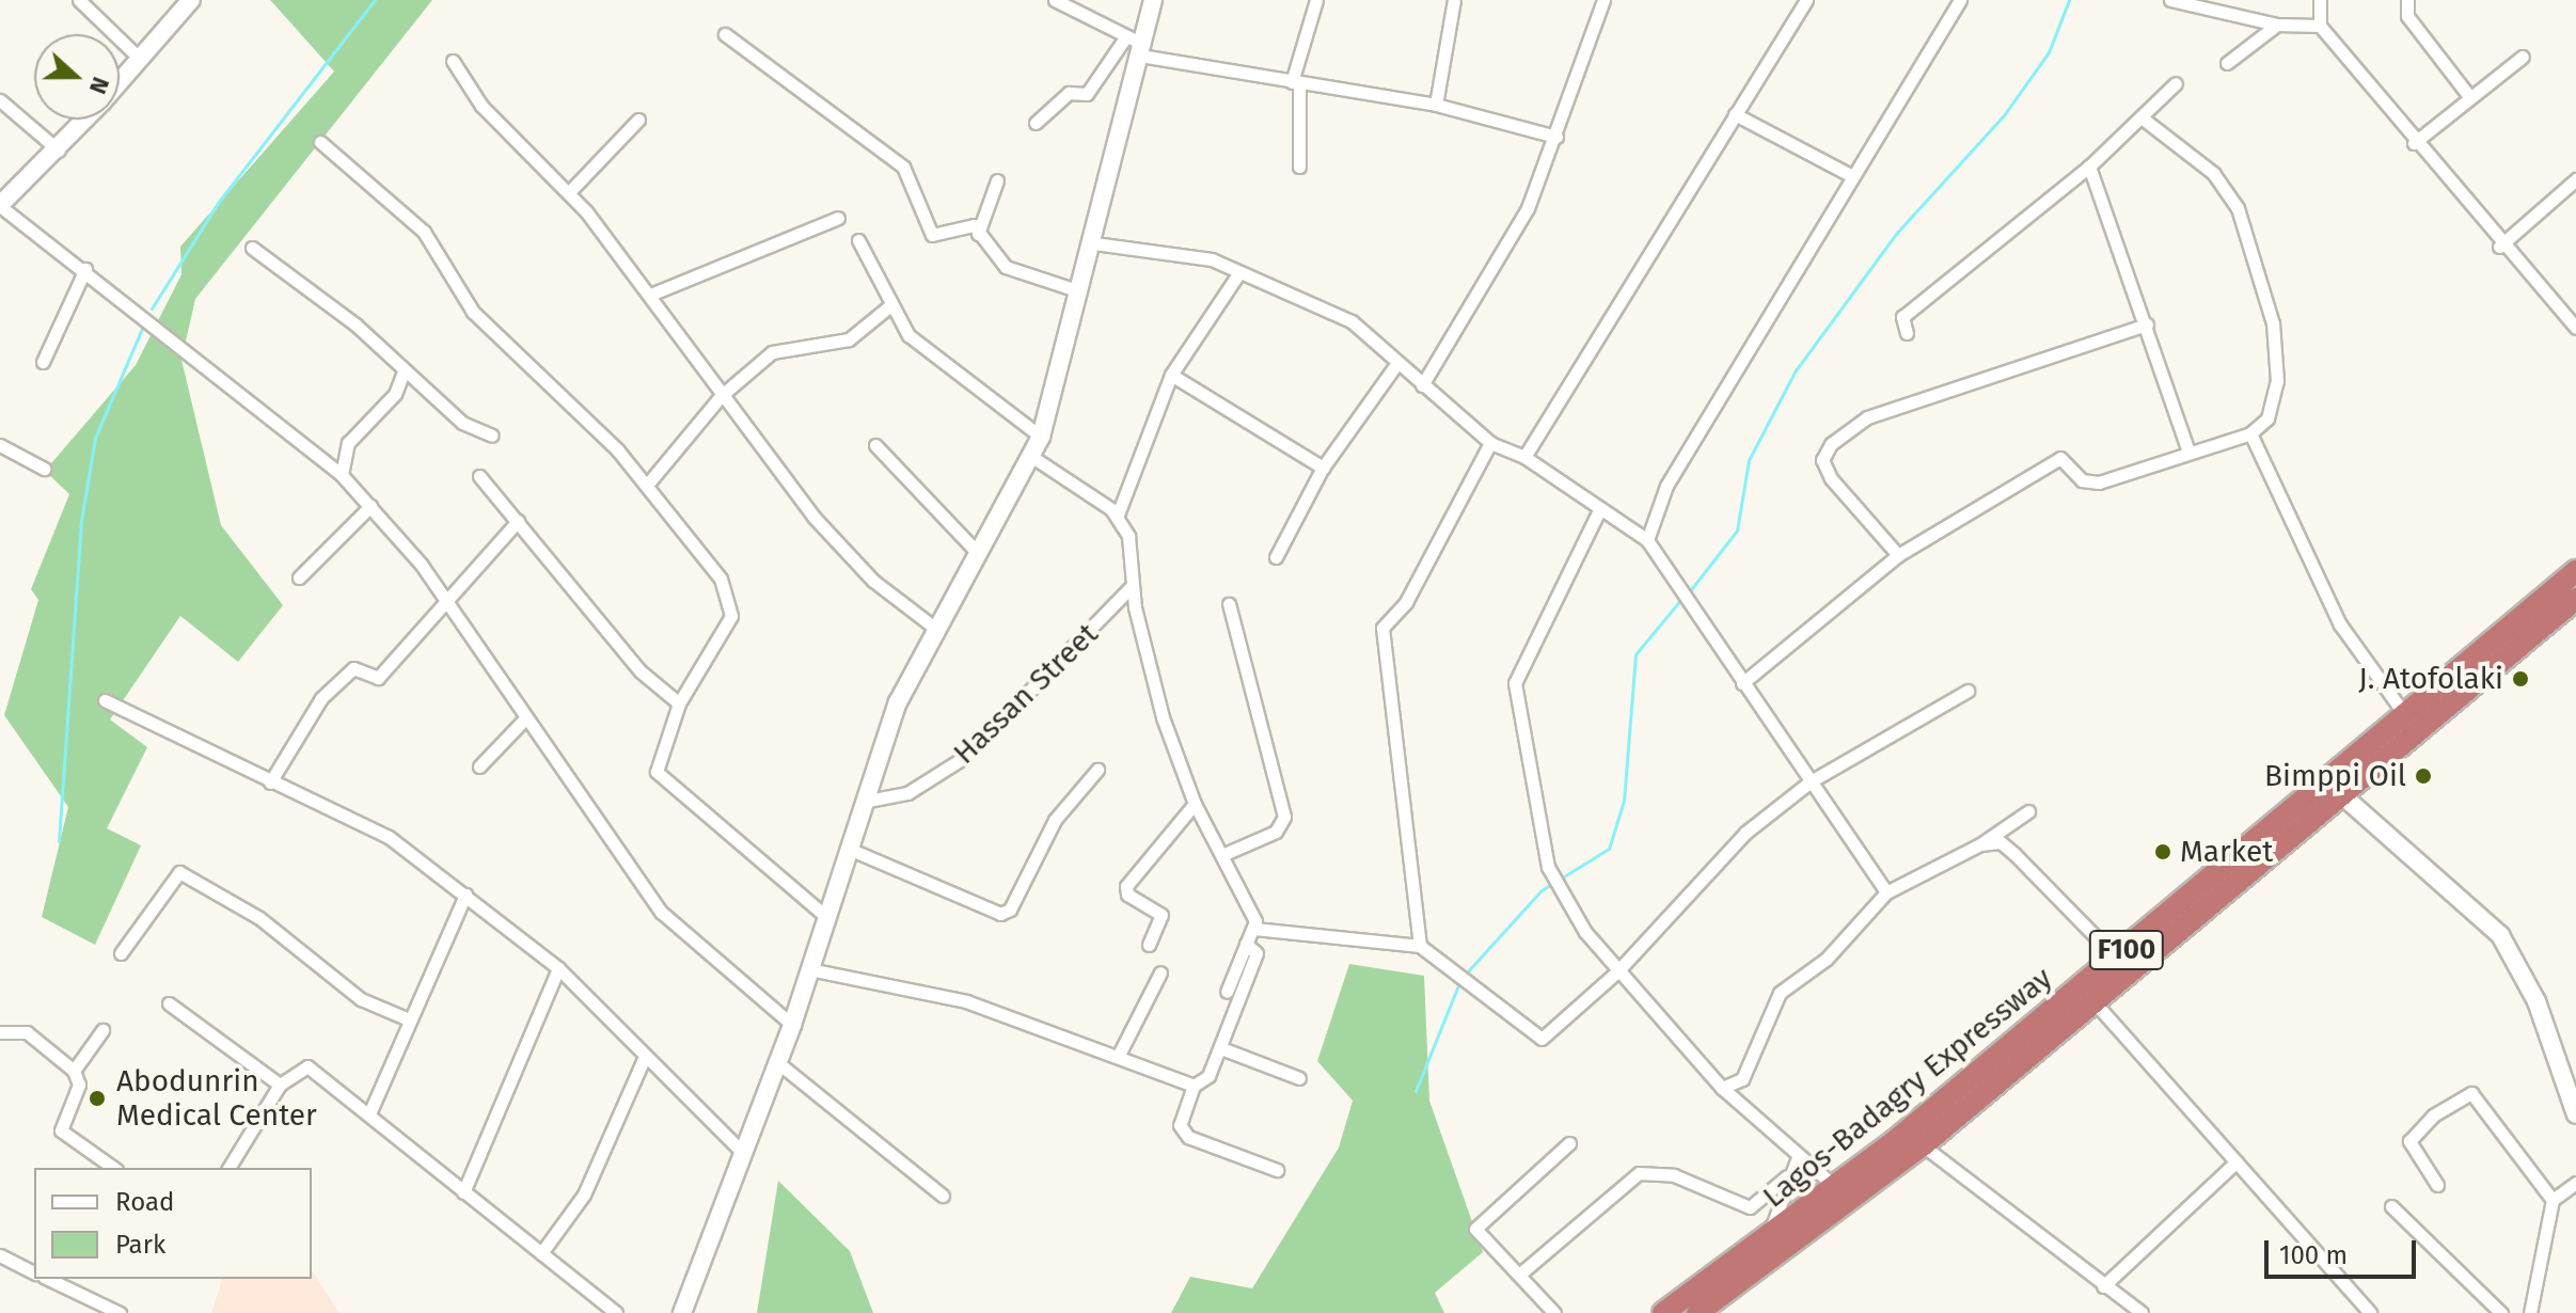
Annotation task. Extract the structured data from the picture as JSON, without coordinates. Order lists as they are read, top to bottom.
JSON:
{
  "streets": {
    "highway": ["F100", "Lagos-Badagry Expressway"],
    "street": ["Hassan Street"]
  },
  "places": [
    "J. Atofolaki",
    "Bimppi Oil",
    "Market",
    "Abodunrin Medical Center"
  ],
  "legend": ["Road", "Park"],
  "scale_bar": "100 m",
  "north": "right"
}
